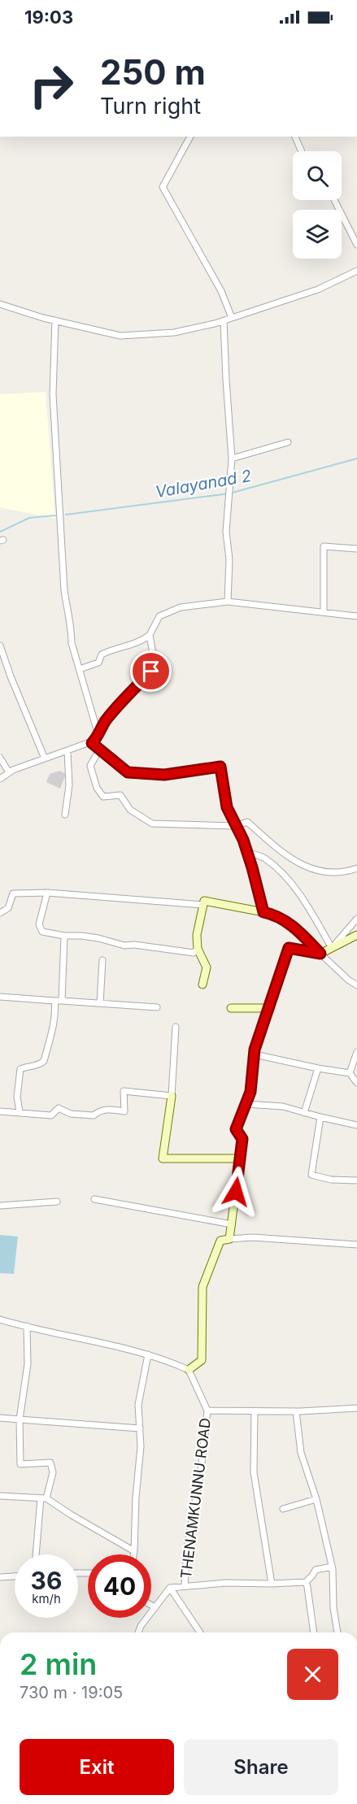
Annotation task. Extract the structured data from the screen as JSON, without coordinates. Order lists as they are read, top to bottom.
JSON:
{
  "streets": {
    "street": ["THENAMKUNNU ROAD"]
  },
  "water": ["Valayanad 2"],
  "page": {
    "status": "19:03",
    "turn": ["250 m", "Turn right"],
    "speed": "36 km/h",
    "limit": "40",
    "heading": ["2 min", "730 m · 19:05"],
    "buttons": ["Exit", "Share"]
  }
}
